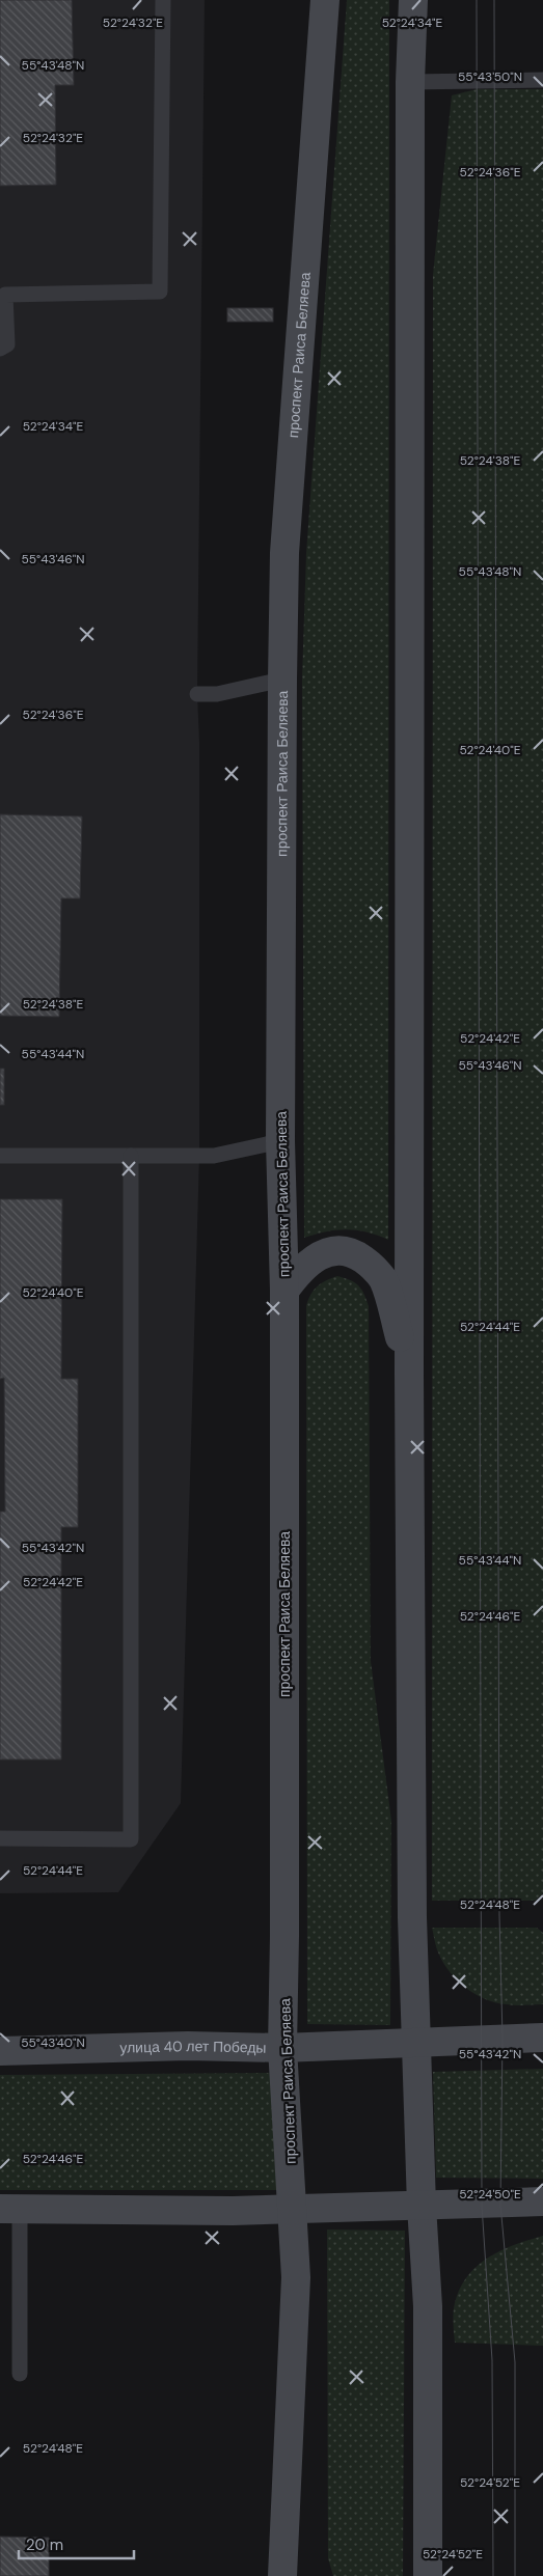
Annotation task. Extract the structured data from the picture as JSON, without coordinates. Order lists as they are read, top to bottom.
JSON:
{
  "streets": {
    "street": ["проспект Раиса Беляева", "улица 40 лет Победы"]
  },
  "crossings": [
    ["проспект Раиса Беляева", "улица 40 лет Победы"]
  ],
  "scale_bar": "20 m",
  "coordinates": [
    "52°24'32\"E",
    "52°24'34\"E",
    "55°43'48\"N",
    "55°43'50\"N",
    "52°24'36\"E",
    "52°24'38\"E",
    "55°43'46\"N",
    "52°24'40\"E",
    "52°24'42\"E",
    "55°43'44\"N",
    "52°24'44\"E",
    "55°43'42\"N",
    "52°24'46\"E",
    "52°24'48\"E",
    "55°43'40\"N",
    "52°24'50\"E",
    "52°24'52\"E"
  ]
}
